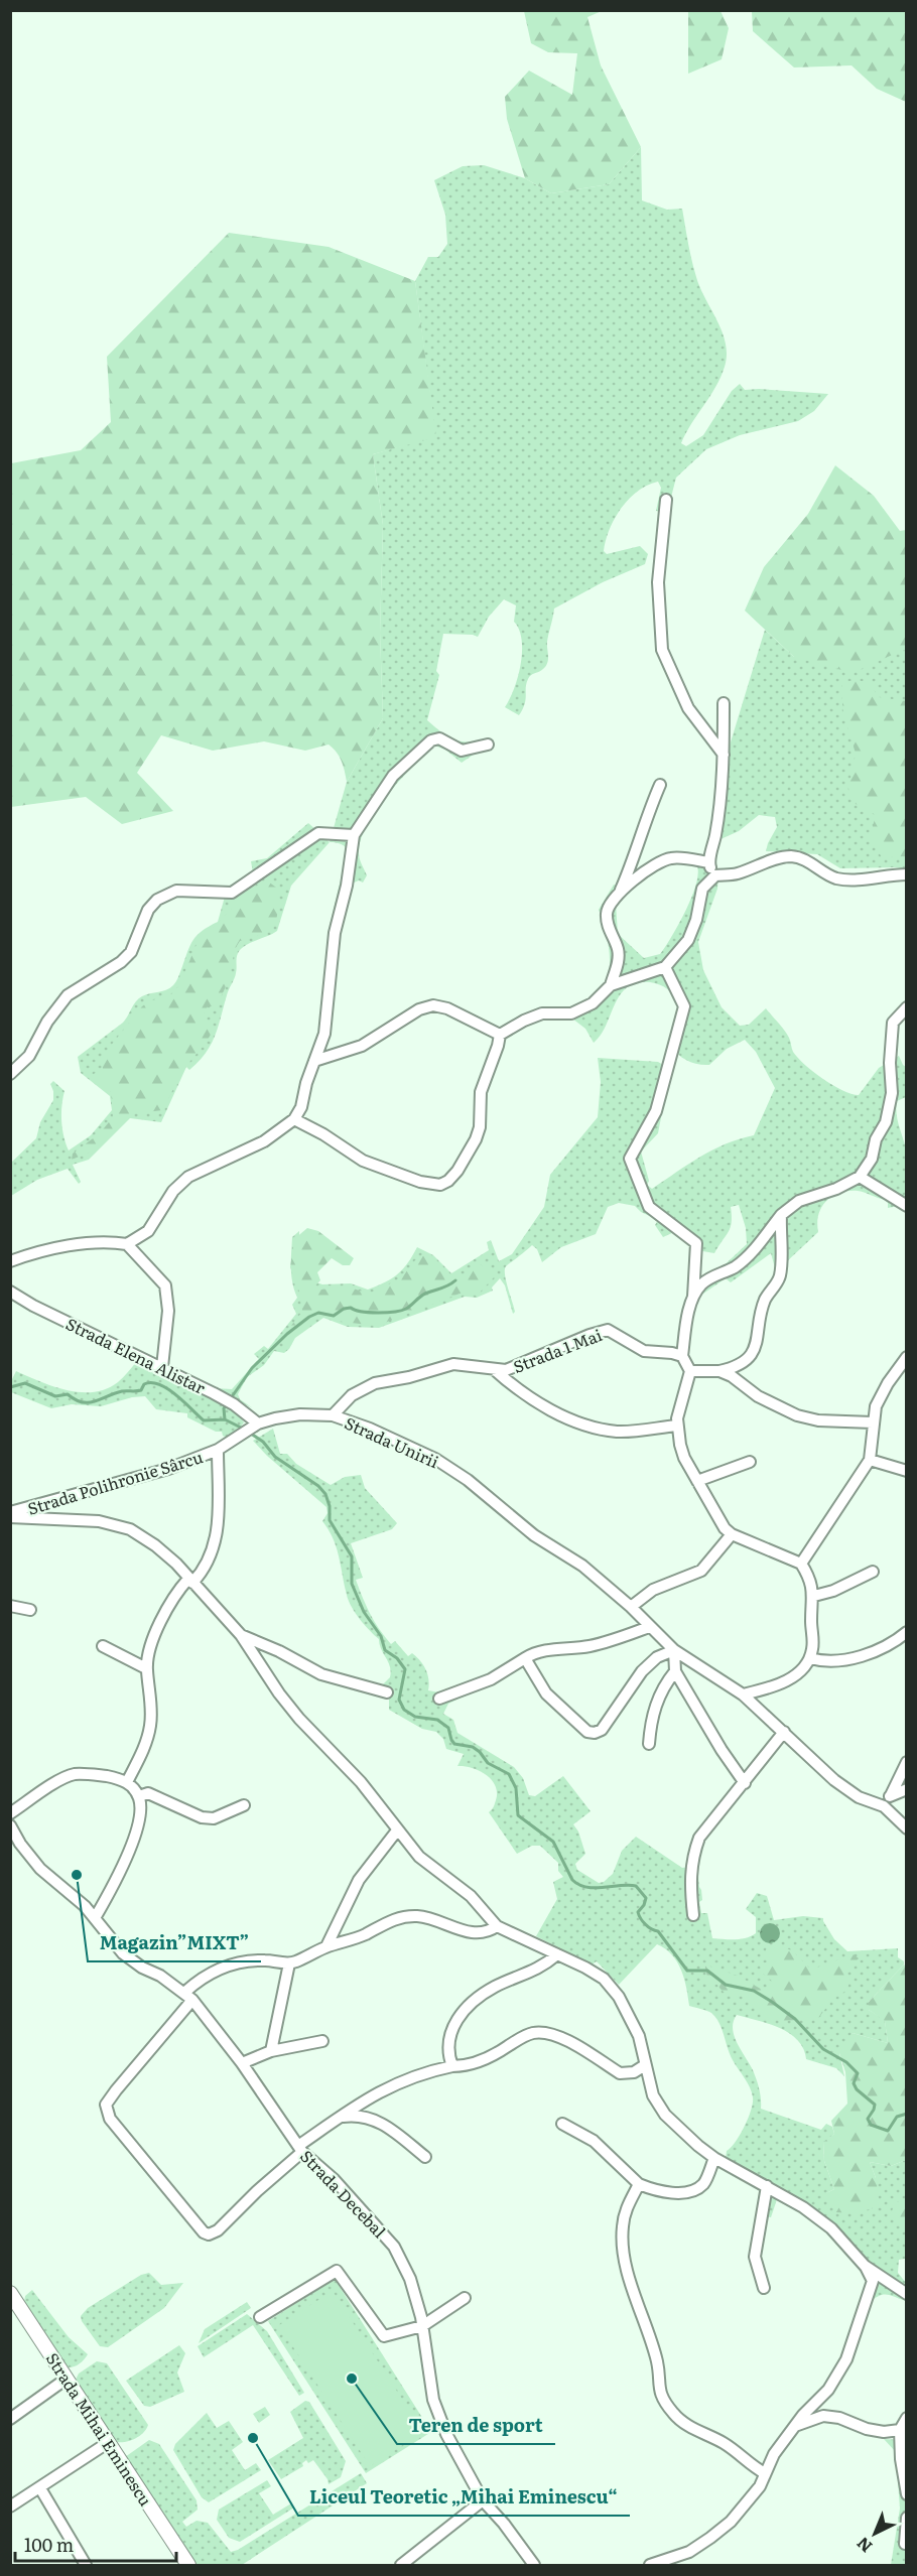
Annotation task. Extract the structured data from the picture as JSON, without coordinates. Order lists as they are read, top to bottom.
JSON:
{
  "streets": {
    "main road": ["Strada Mihai Eminescu"],
    "street": [
      "Strada 1 Mai",
      "Strada Elena Alistar",
      "Strada Unirii",
      "Strada Polihronie Sârcu",
      "Strada Decebal"
    ]
  },
  "crossings": [
    ["Strada 1 Mai", "Strada Unirii"],
    ["Strada Elena Alistar", "Strada Unirii"],
    ["Strada Unirii", "Strada Polihronie Sârcu"]
  ],
  "places": ["Magazin”MIXT”", "Teren de sport", "Liceul Teoretic „Mihai Eminescu“"],
  "scale_bar": "100 m",
  "north": "bottom left"
}
